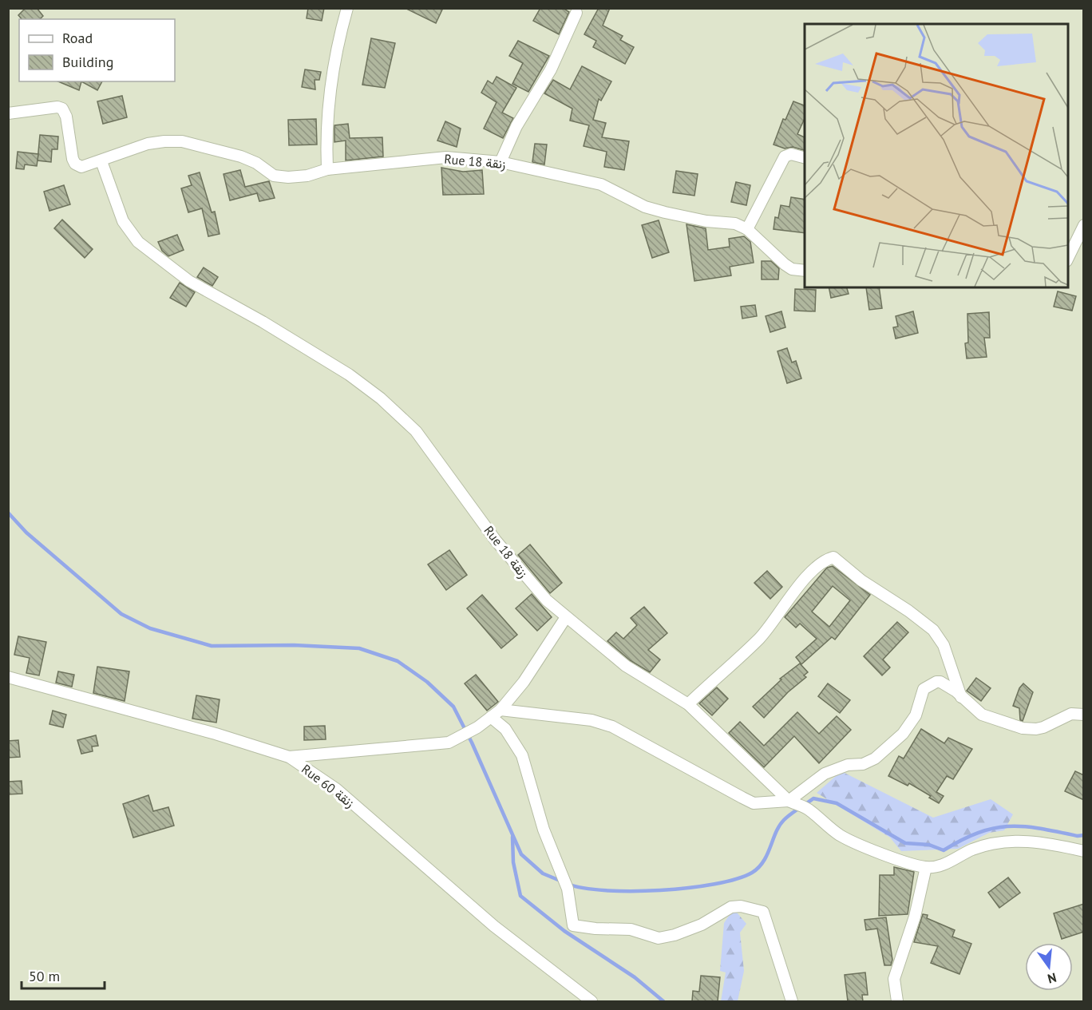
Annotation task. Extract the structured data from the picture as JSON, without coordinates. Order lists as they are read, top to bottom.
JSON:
{
  "streets": {
    "street": ["Rue 18 زنقة", "Rue 60 زنقة"]
  },
  "legend": ["Road", "Building"],
  "scale_bar": "50 m",
  "north": "bottom"
}
